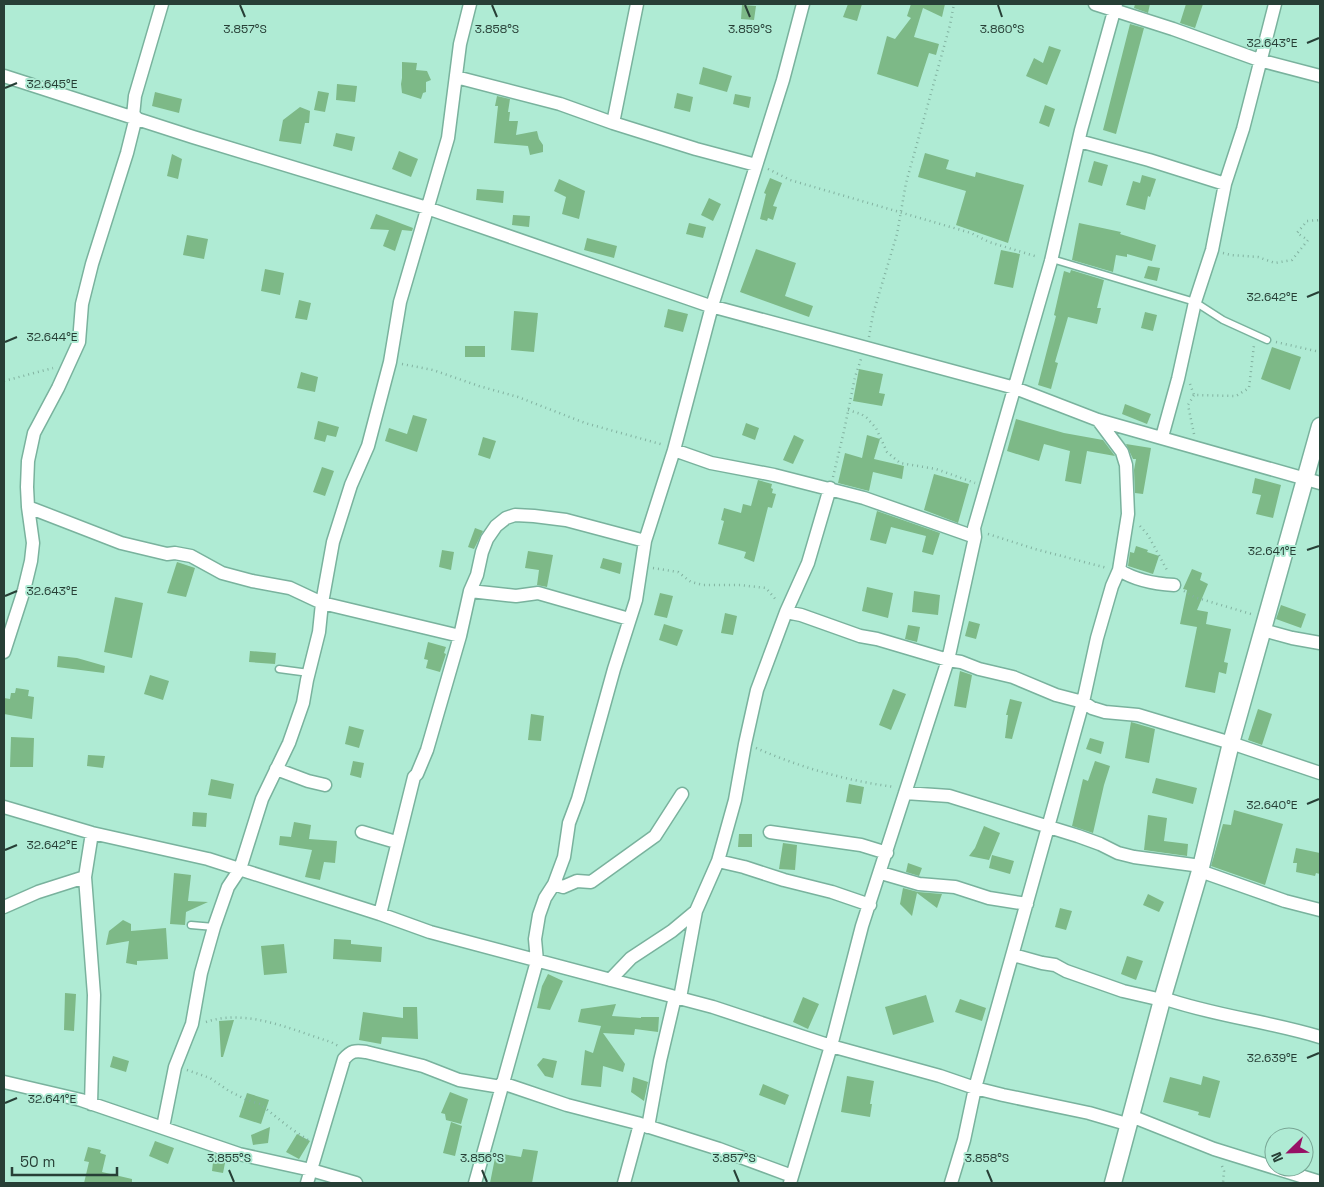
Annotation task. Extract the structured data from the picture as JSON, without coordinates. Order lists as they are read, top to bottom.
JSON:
{
  "scale_bar": "50 m",
  "north": "bottom left",
  "coordinates": [
    "3.857°S",
    "3.858°S",
    "3.859°S",
    "3.860°S",
    "32.643°E",
    "32.645°E",
    "32.642°E",
    "32.644°E",
    "32.641°E",
    "32.640°E",
    "32.639°E",
    "3.855°S",
    "3.856°S"
  ]
}
